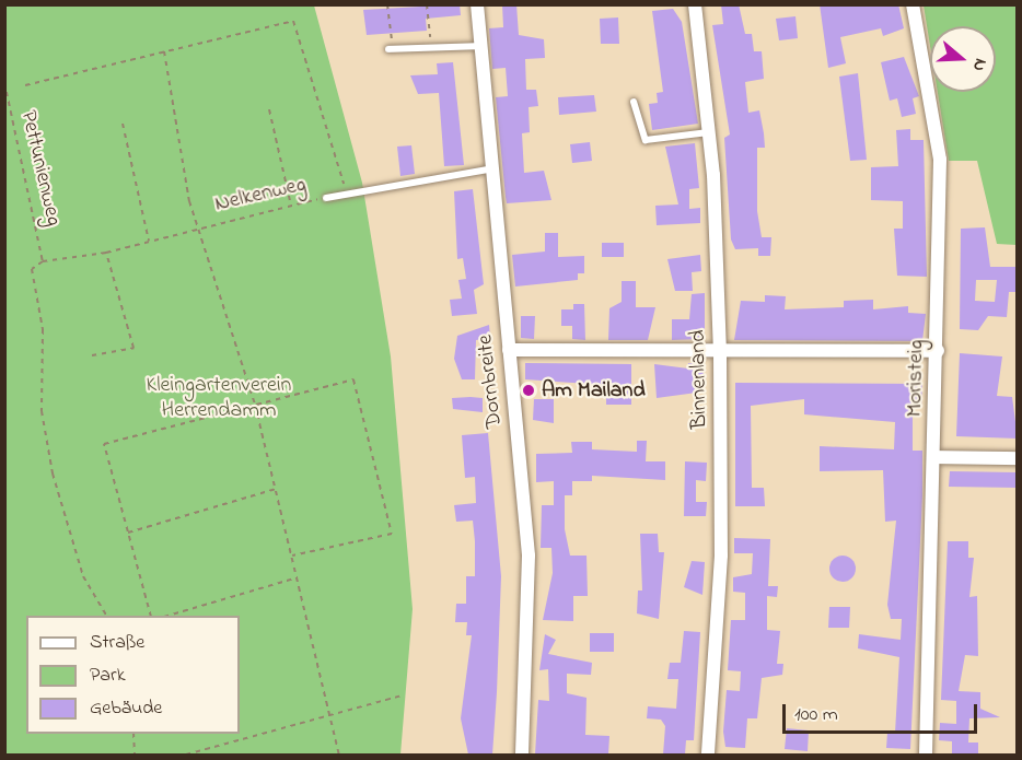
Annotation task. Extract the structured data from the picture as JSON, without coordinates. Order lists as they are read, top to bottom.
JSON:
{
  "streets": {
    "street": ["Moristeig", "Binnenland", "Dornbreite"],
    "lane": ["Nelkenweg"],
    "path": ["Pettunienweg"]
  },
  "crossings": [
    ["Pettunienweg", "Nelkenweg"],
    ["Nelkenweg", "Dornbreite"]
  ],
  "parks": ["Kleingartenverein Herrendamm"],
  "places": ["Am Mailand"],
  "legend": ["Straße", "Park", "Gebäude"],
  "scale_bar": "100 m",
  "north": "right"
}
